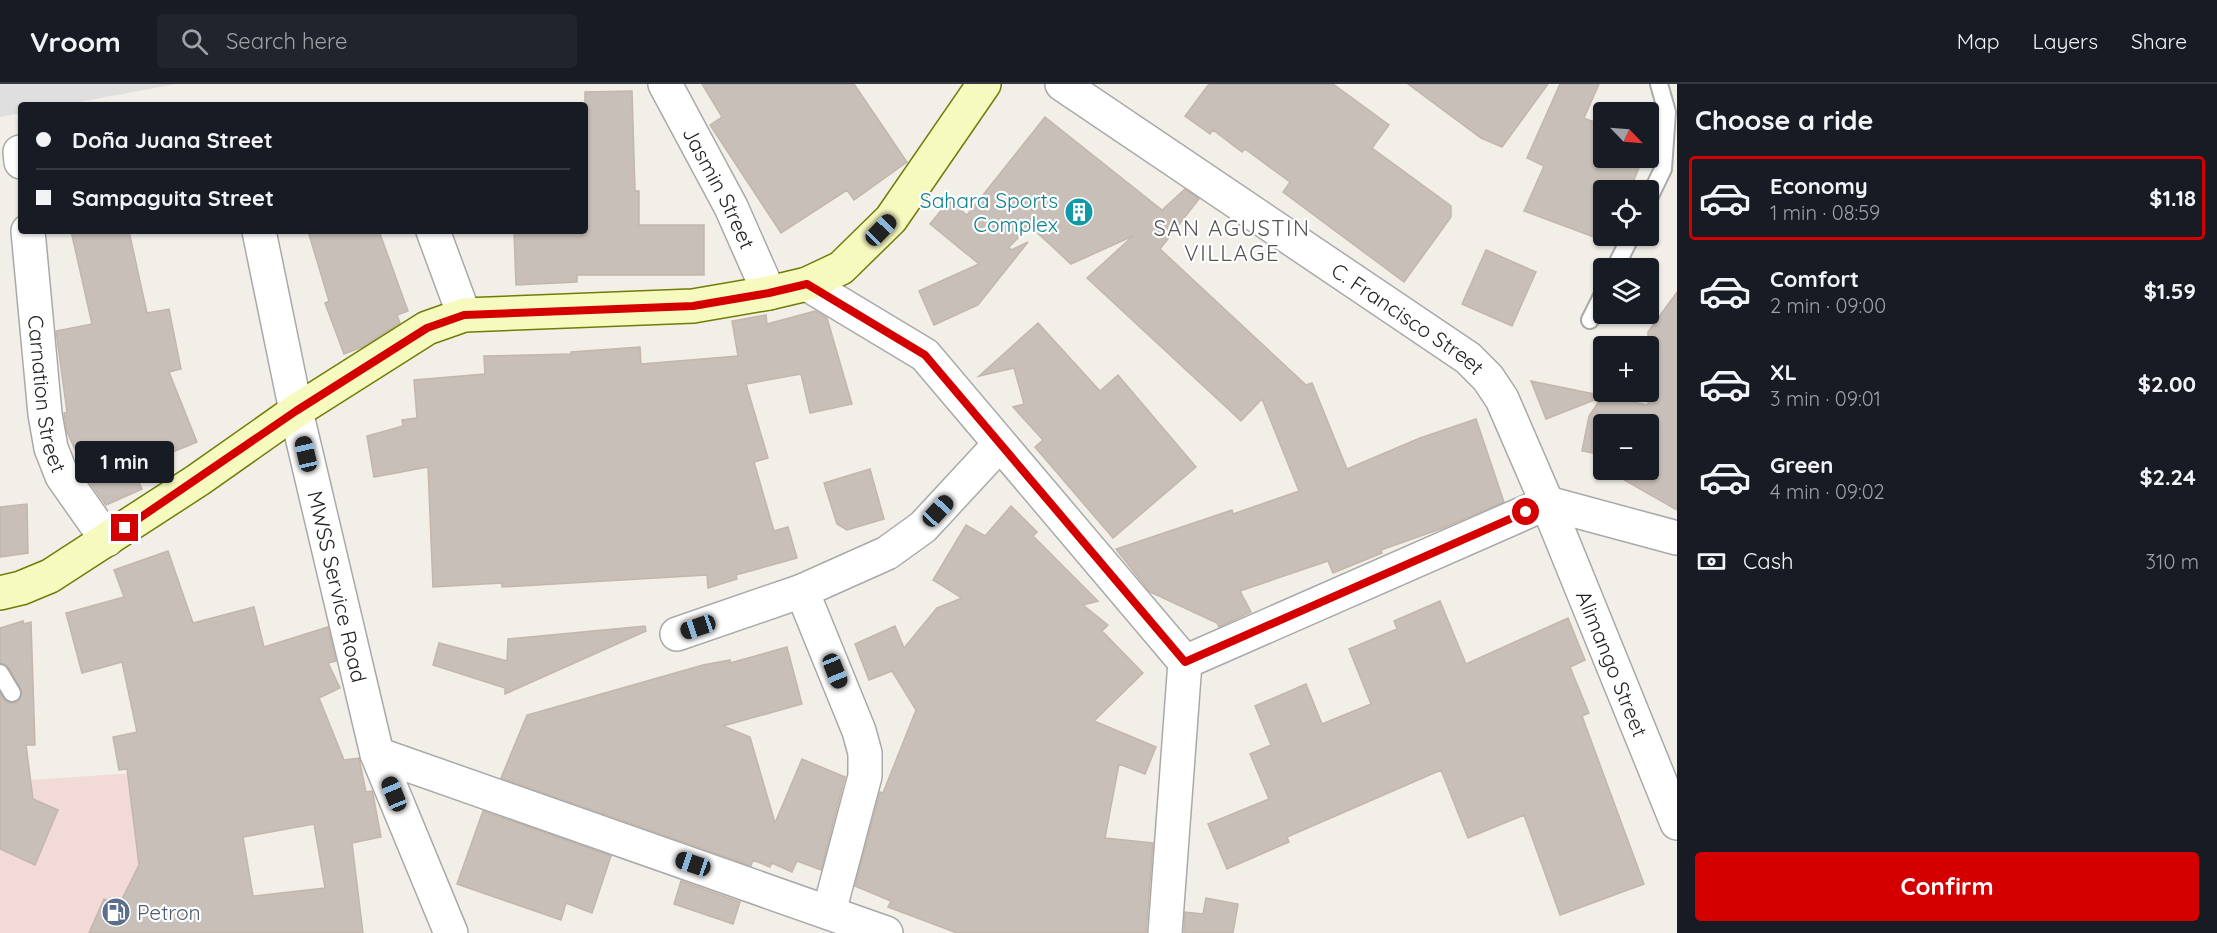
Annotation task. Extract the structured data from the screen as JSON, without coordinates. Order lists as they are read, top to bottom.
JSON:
{
  "streets": {
    "street": [
      "Jasmin Street",
      "C. Francisco Street",
      "Carnation Street",
      "MWSS Service Road",
      "Alimango Street"
    ]
  },
  "crossings": [
    ["C. Francisco Street", "Alimango Street"]
  ],
  "districts": ["SAN AGUSTIN VILLAGE"],
  "places": {
    "building": ["Sahara Sports Complex"],
    "fuel station": ["Petron"]
  },
  "north": "bottom right",
  "page": {
    "header": "Vroom",
    "search": "Search here",
    "nav": ["Map", "Layers", "Share"],
    "heading": "Choose a ride",
    "map_buttons": ["+", "−"],
    "banner": ["Doña Juana Street", "Sampaguita Street"],
    "list": [
      {
        "name": "Economy",
        "note": "1 min · 08:59",
        "value": "$1.18"
      },
      {
        "name": "Comfort",
        "note": "2 min · 09:00",
        "value": "$1.59"
      },
      {
        "name": "XL",
        "note": "3 min · 09:01",
        "value": "$2.00"
      },
      {
        "name": "Green",
        "note": "4 min · 09:02",
        "value": "$2.24"
      }
    ],
    "bubble": "1 min",
    "pay": ["Cash", "310 m"],
    "buttons": "Confirm"
  }
}
